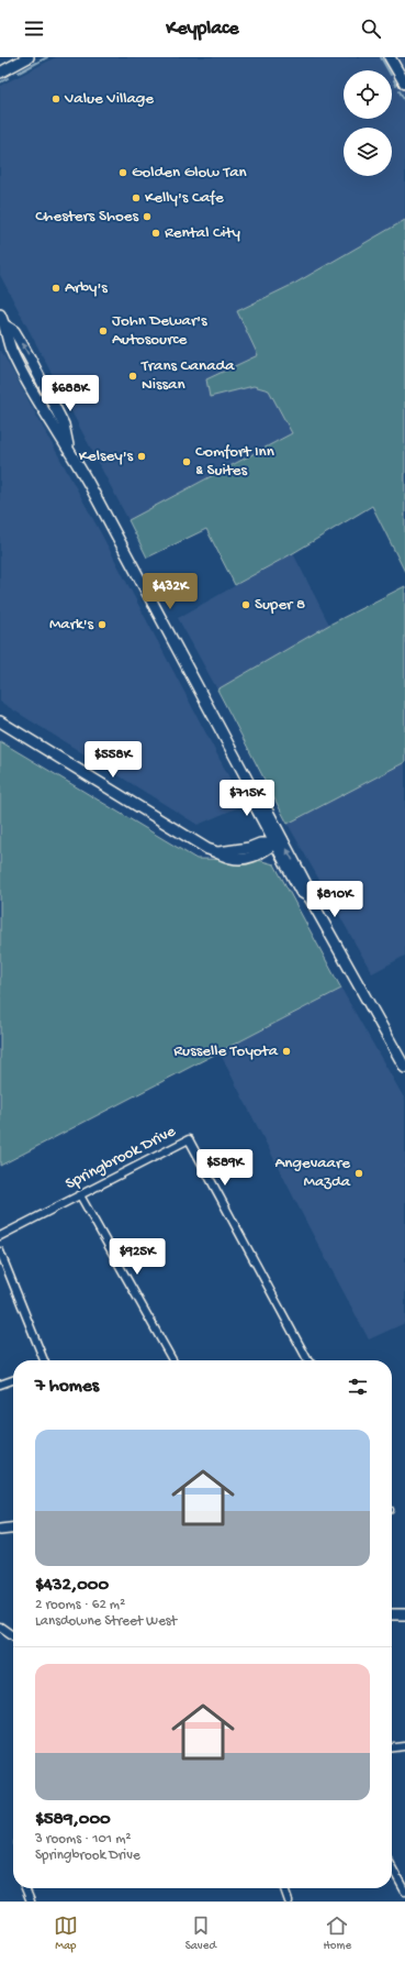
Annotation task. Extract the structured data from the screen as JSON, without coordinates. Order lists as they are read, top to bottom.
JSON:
{
  "streets": {
    "street": ["Springbrook Drive"]
  },
  "places": [
    "Value Village",
    "Golden Glow Tan",
    "Kelly's Cafe",
    "Chesters Shoes",
    "Rental City",
    "Arby's",
    "John Dewar's Autosource",
    "Trans Canada Nissan",
    "Kelsey's",
    "Comfort Inn & Suites",
    "Super 8",
    "Mark's",
    "Russelle Toyota",
    "Angevaare Mazda"
  ],
  "page": {
    "header": "Keyplace",
    "price": [
      "$688K",
      "$432K",
      "$558K",
      "$715K",
      "$810K",
      "$589K",
      "$925K"
    ],
    "heading": "7 homes",
    "list": [
      {
        "name": "$432,000",
        "note": "2 rooms · 62 m² · Lansdowne Street West"
      },
      {
        "name": "$589,000",
        "note": "3 rooms · 101 m² · Springbrook Drive"
      }
    ],
    "tabs": ["Map", "Saved", "Home"]
  }
}
